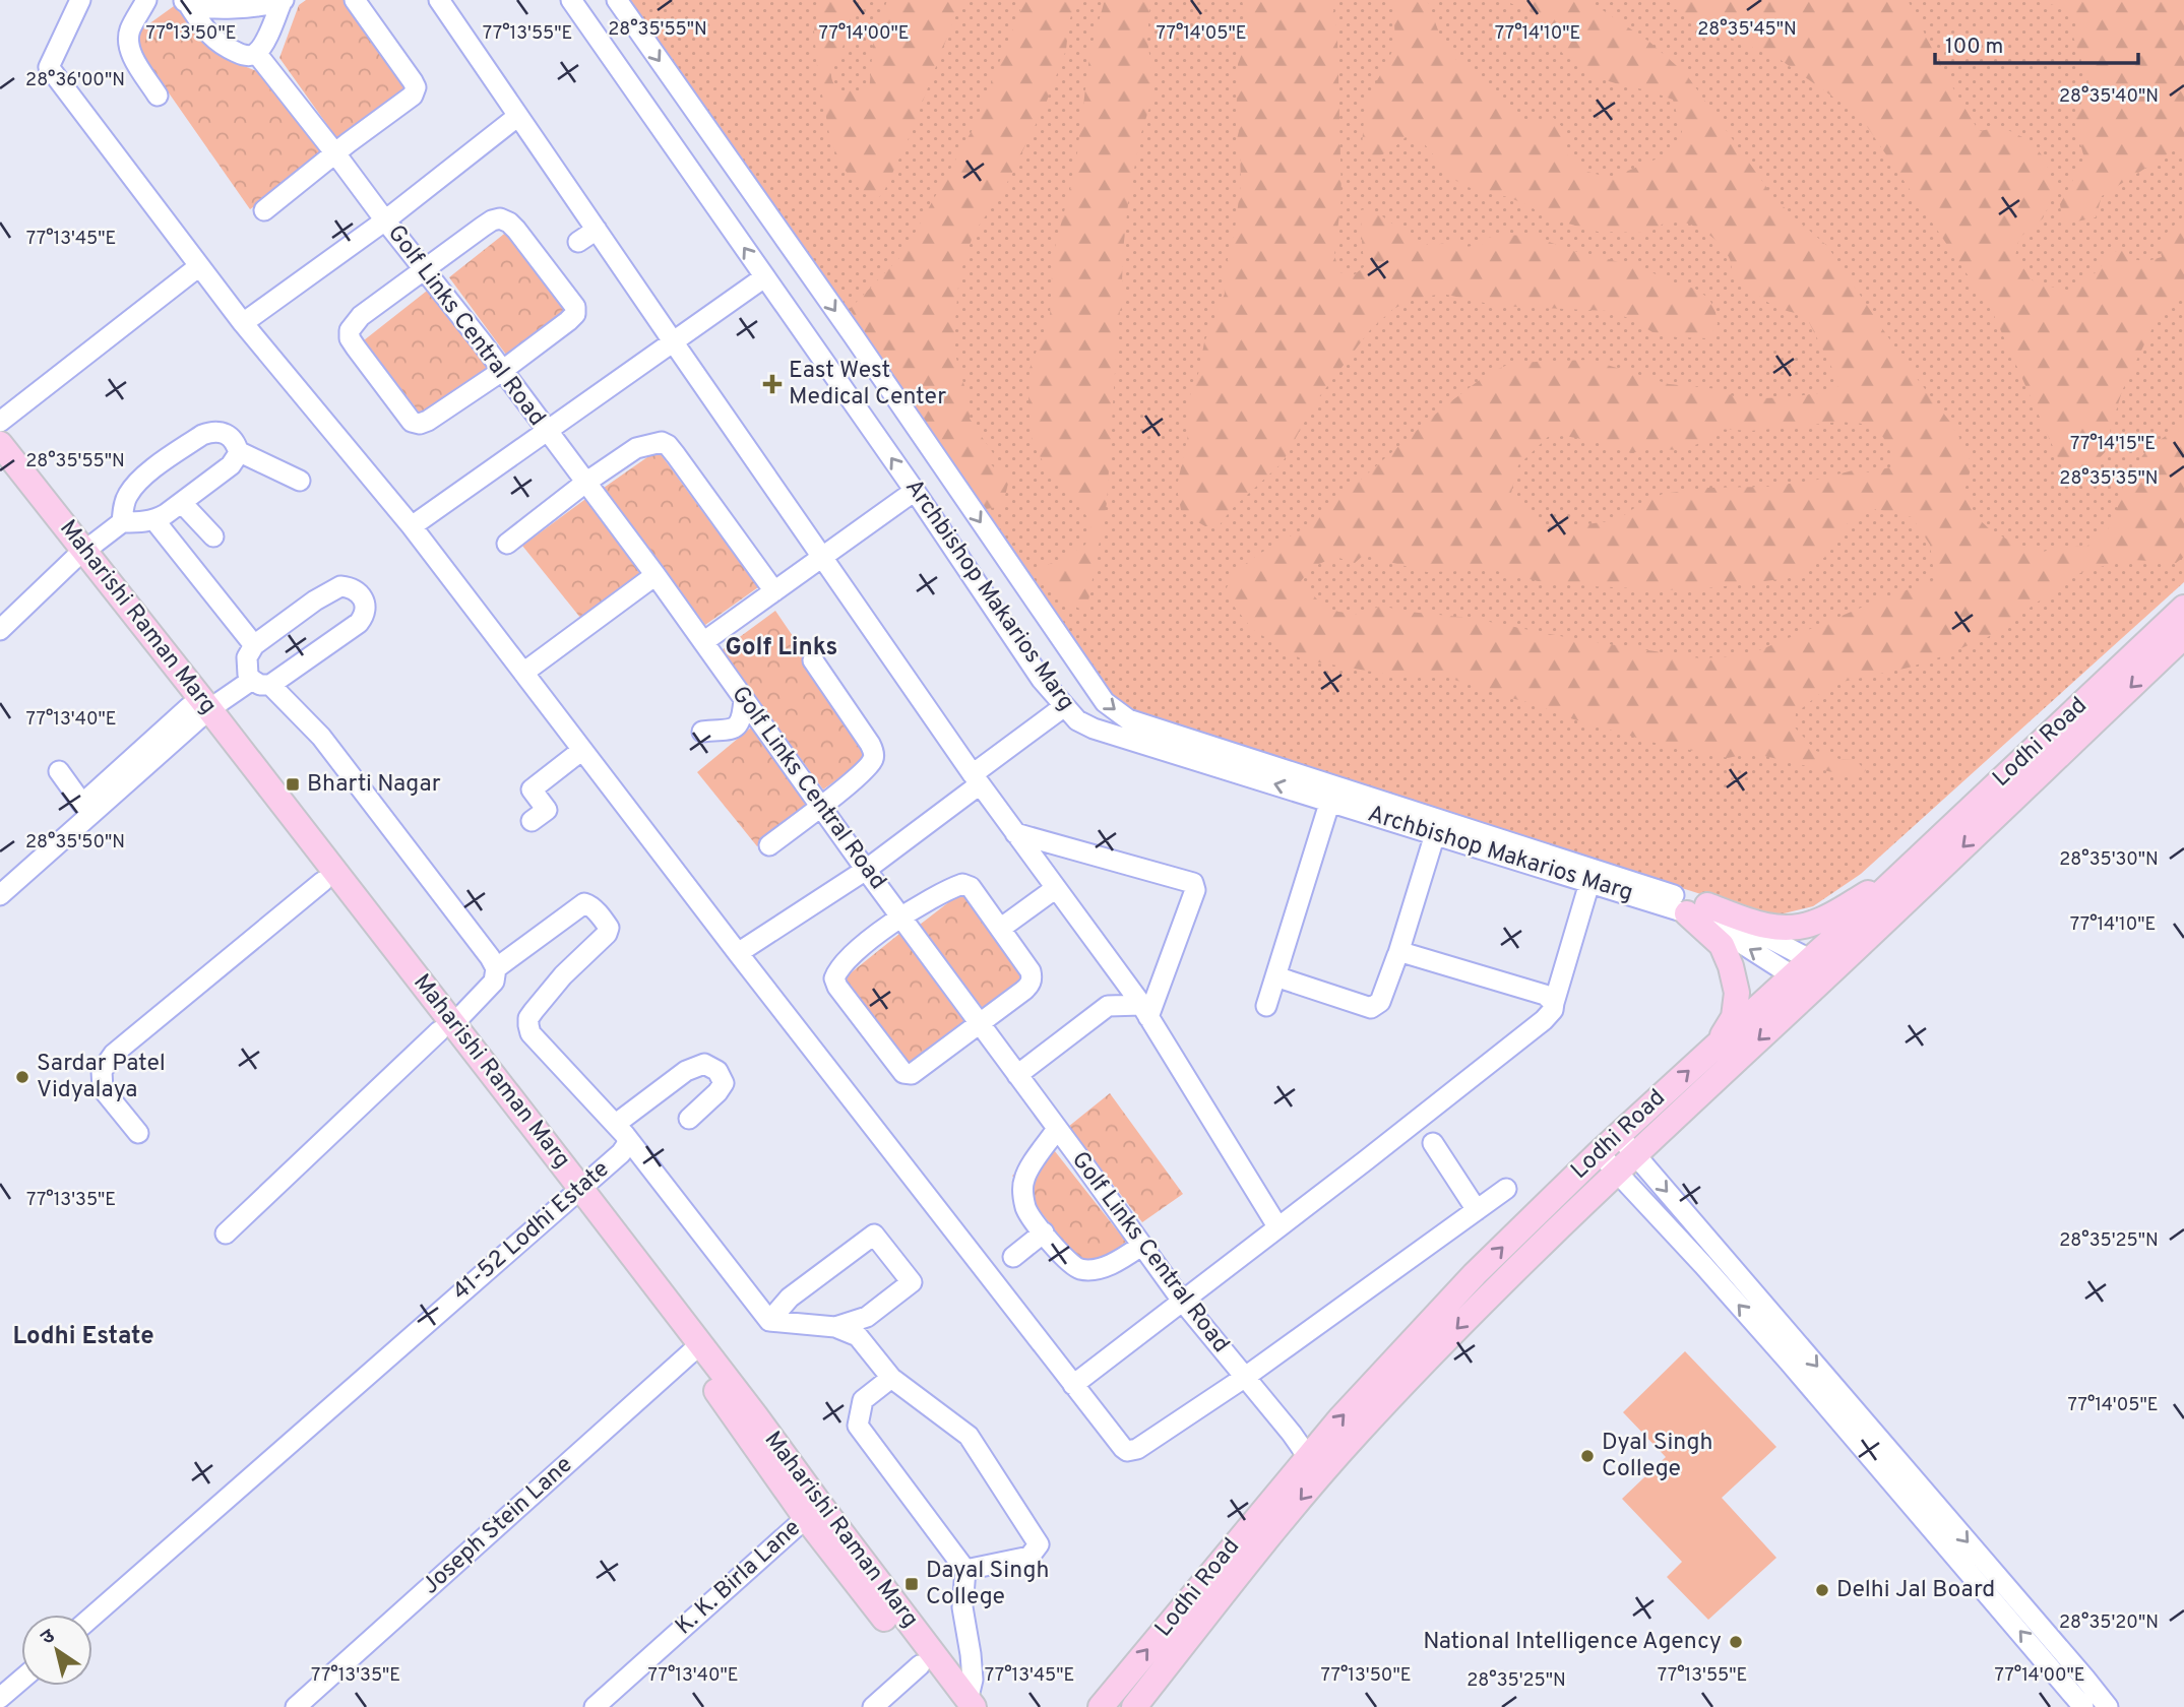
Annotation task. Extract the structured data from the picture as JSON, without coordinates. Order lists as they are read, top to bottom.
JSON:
{
  "streets": {
    "main road": ["Maharishi Raman Marg", "Lodhi Road"],
    "street": [
      "Golf Links Central Road",
      "Archbishop Makarios Marg",
      "41-52 Lodhi Estate",
      "Joseph Stein Lane",
      "K. K. Birla Lane"
    ]
  },
  "crossings": [
    ["Golf Links Central Road", "Lodhi Road"],
    ["Archbishop Makarios Marg", "Lodhi Road"],
    ["Maharishi Raman Marg", "41-52 Lodhi Estate"],
    ["Maharishi Raman Marg", "Joseph Stein Lane"],
    ["Maharishi Raman Marg", "K. K. Birla Lane"]
  ],
  "districts": ["Golf Links", "Lodhi Estate"],
  "places": {
    "health": ["East West Medical Center"],
    "transit": ["Bharti Nagar", "Dayal Singh College"],
    "other": [
      "Sardar Patel Vidyalaya",
      "Dyal Singh College",
      "Delhi Jal Board",
      "National Intelligence Agency"
    ]
  },
  "scale_bar": "100 m",
  "north": "top left",
  "coordinates": [
    "28°35'55\"N",
    "28°35'45\"N",
    "77°13'55\"E",
    "77°13'50\"E",
    "77°14'00\"E",
    "77°14'05\"E",
    "77°14'10\"E",
    "28°36'00\"N",
    "28°35'40\"N",
    "77°13'45\"E",
    "77°14'15\"E",
    "28°35'35\"N",
    "77°13'40\"E",
    "28°35'50\"N",
    "28°35'30\"N",
    "77°13'35\"E",
    "28°35'25\"N",
    "28°35'20\"N"
  ]
}
